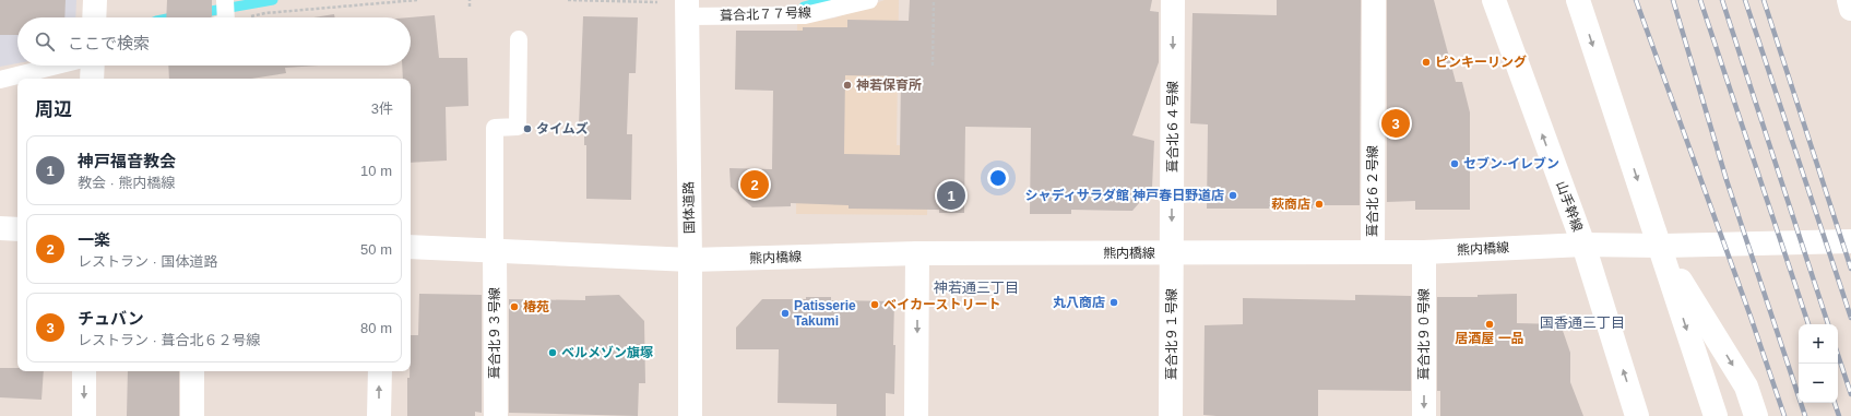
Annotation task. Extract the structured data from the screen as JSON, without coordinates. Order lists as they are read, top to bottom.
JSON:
{
  "streets": {
    "street": [
      "葺合北６４号線",
      "葺合北６２号線",
      "山手幹線",
      "国体道路",
      "熊内橋線",
      "葺合北９３号線",
      "葺合北９１号線",
      "葺合北９０号線"
    ],
    "lane": ["葺合北７７号線"]
  },
  "crossings": [
    ["葺合北７７号線", "国体道路"],
    ["葺合北６４号線", "熊内橋線"],
    ["葺合北６４号線", "葺合北９１号線"],
    ["葺合北６２号線", "熊内橋線"],
    ["山手幹線", "熊内橋線"],
    ["国体道路", "熊内橋線"],
    ["熊内橋線", "葺合北９３号線"],
    ["熊内橋線", "葺合北９１号線"],
    ["熊内橋線", "葺合北９０号線"]
  ],
  "one_way": ["葺合北６４号線", "葺合北９０号線"],
  "districts": ["神若通三丁目", "国香通三丁目"],
  "places": [
    "ピンキーリング",
    "神若保育所",
    "タイムズ",
    "セブン-イレブン",
    "シャディサラダ館 神戸春日野道店",
    "萩商店",
    "丸八商店",
    "ベイカーストリート",
    "椿苑",
    "Patisserie Takumi",
    "居酒屋 一品",
    "ベルメゾン旗塚"
  ],
  "page": {
    "search": "ここで検索",
    "heading": ["周辺", "3件"],
    "pins": ["3", "2", "1"],
    "list": [
      {
        "mark": "1",
        "name": "神戸福音教会",
        "note": "教会 · 熊内橋線",
        "value": "10 m"
      },
      {
        "mark": "2",
        "name": "一楽",
        "note": "レストラン · 国体道路",
        "value": "50 m"
      },
      {
        "mark": "3",
        "name": "チュバン",
        "note": "レストラン · 葺合北６２号線",
        "value": "80 m"
      }
    ],
    "map_buttons": ["+", "−"]
  }
}
